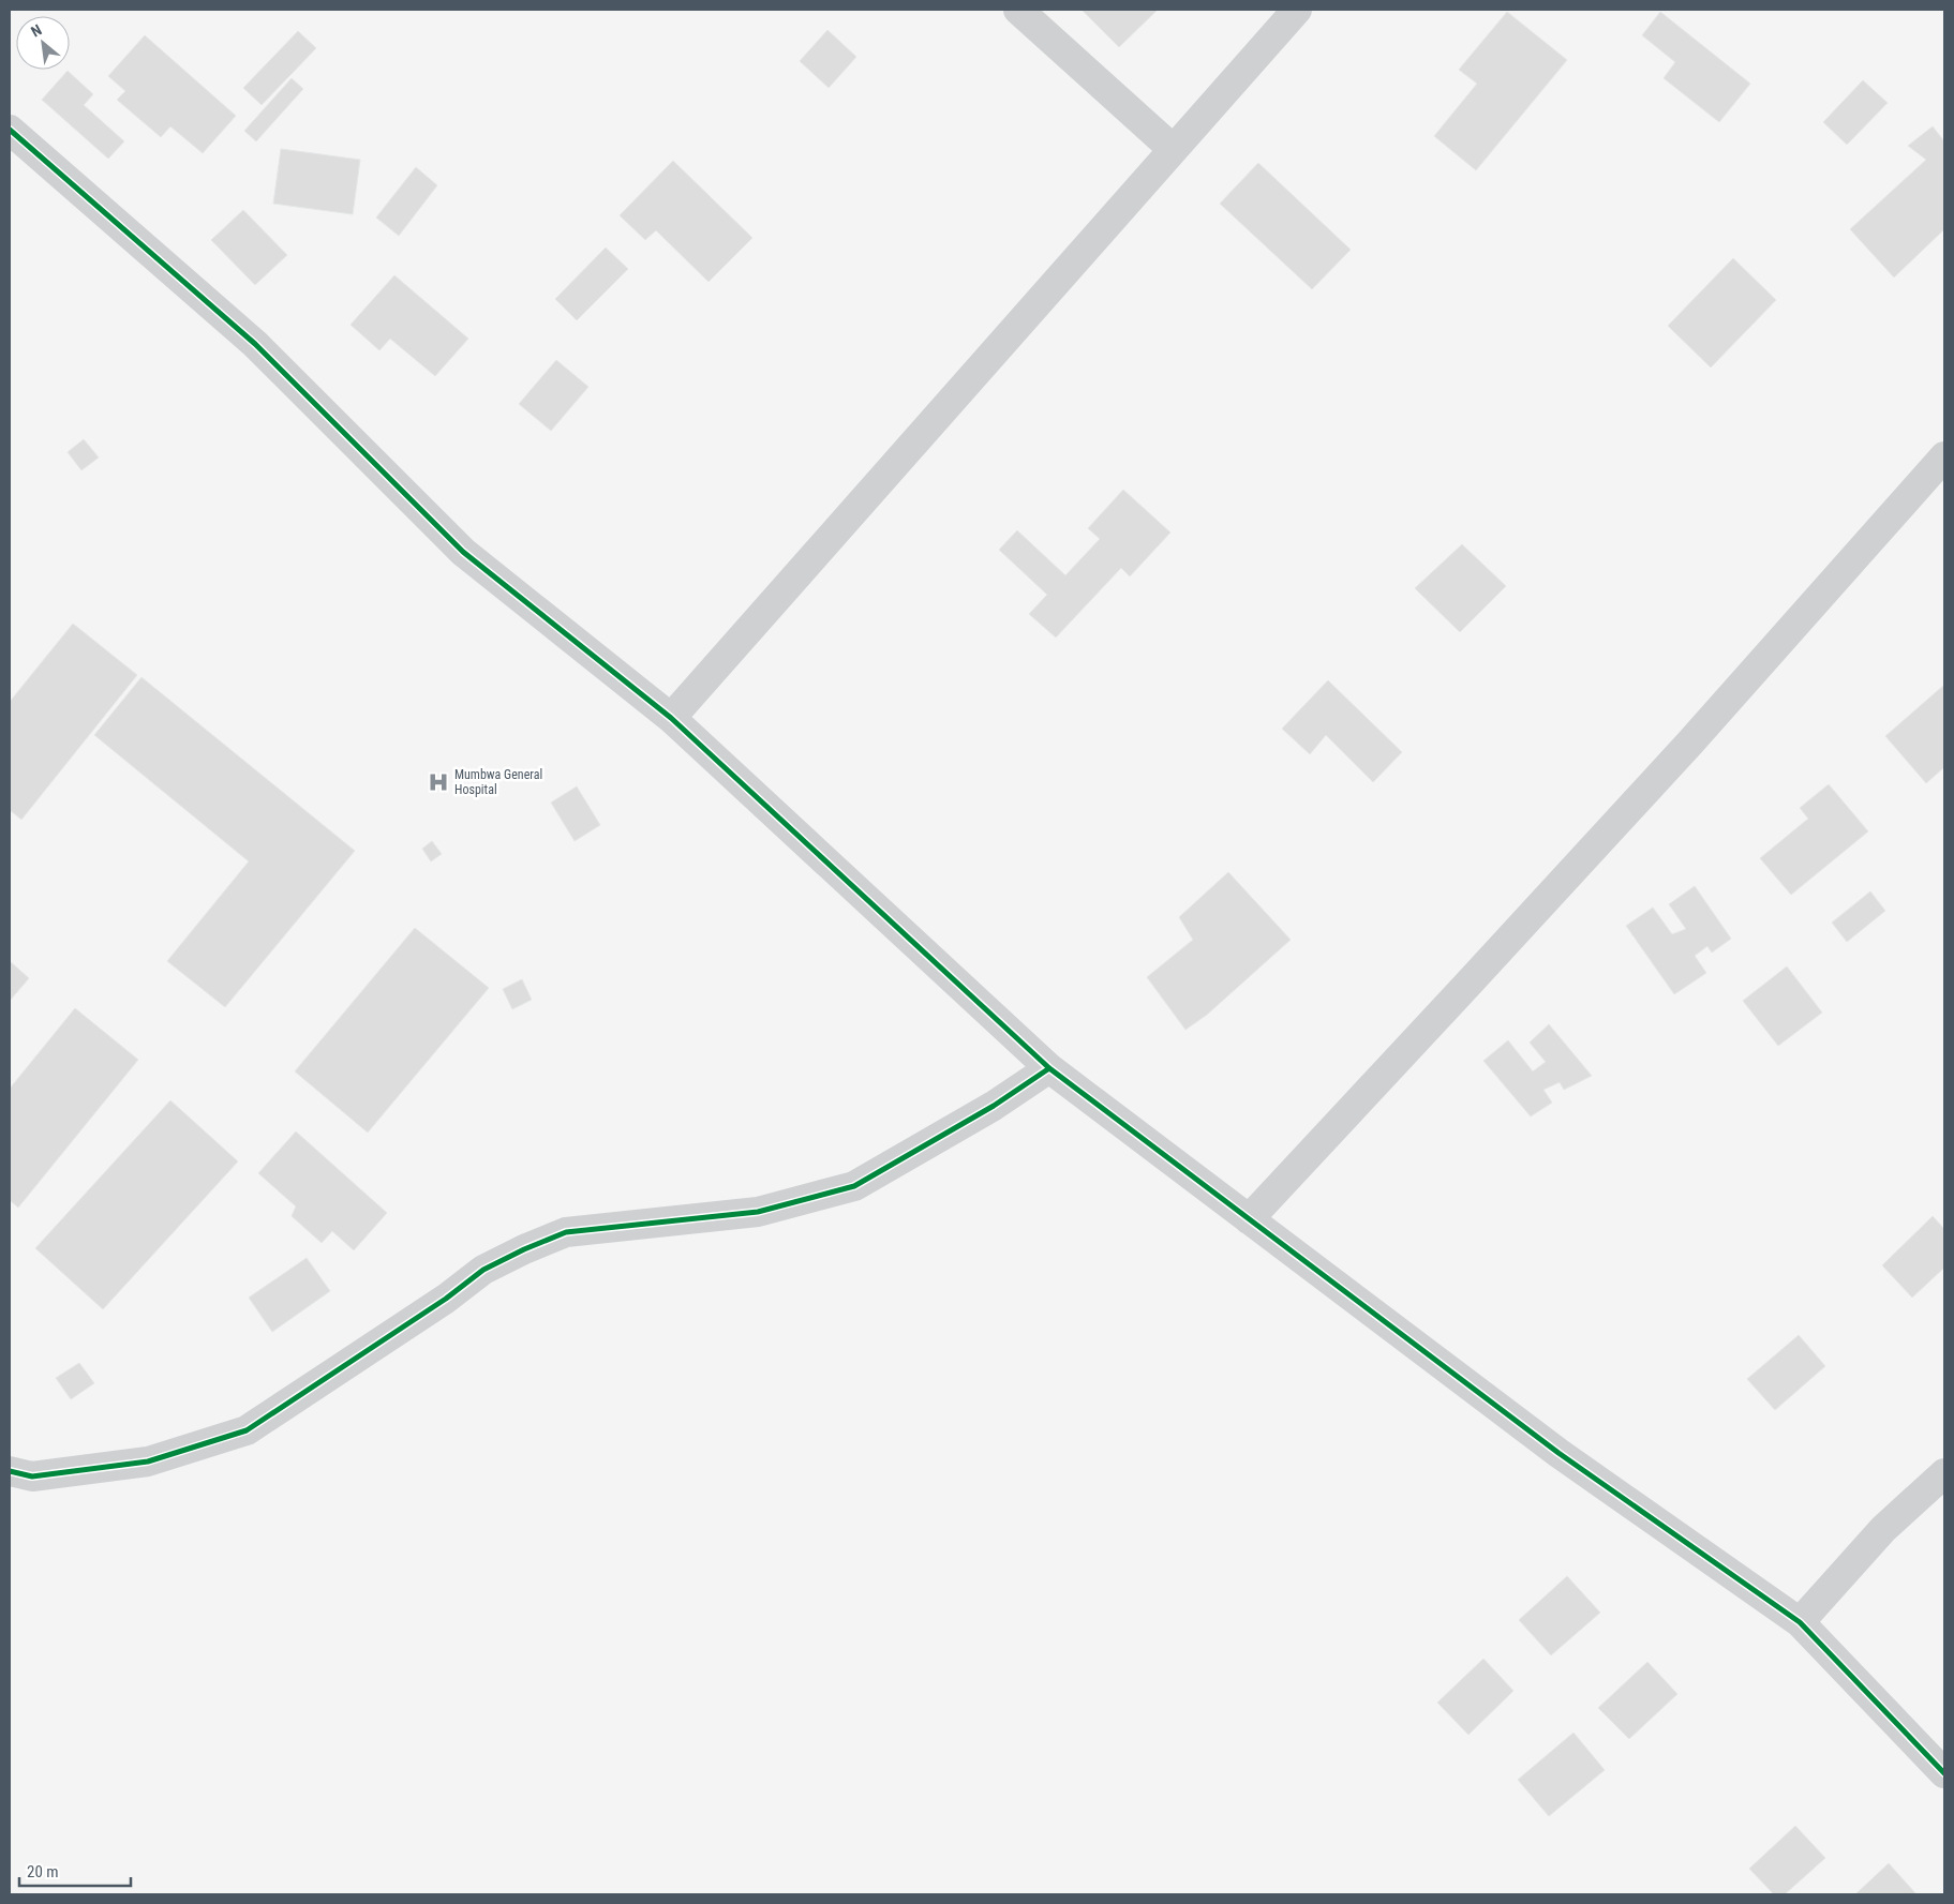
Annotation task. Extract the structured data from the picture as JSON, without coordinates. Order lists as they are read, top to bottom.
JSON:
{
  "places": {
    "hospital": ["Mumbwa General Hospital"]
  },
  "scale_bar": "20 m",
  "north": "top left"
}
